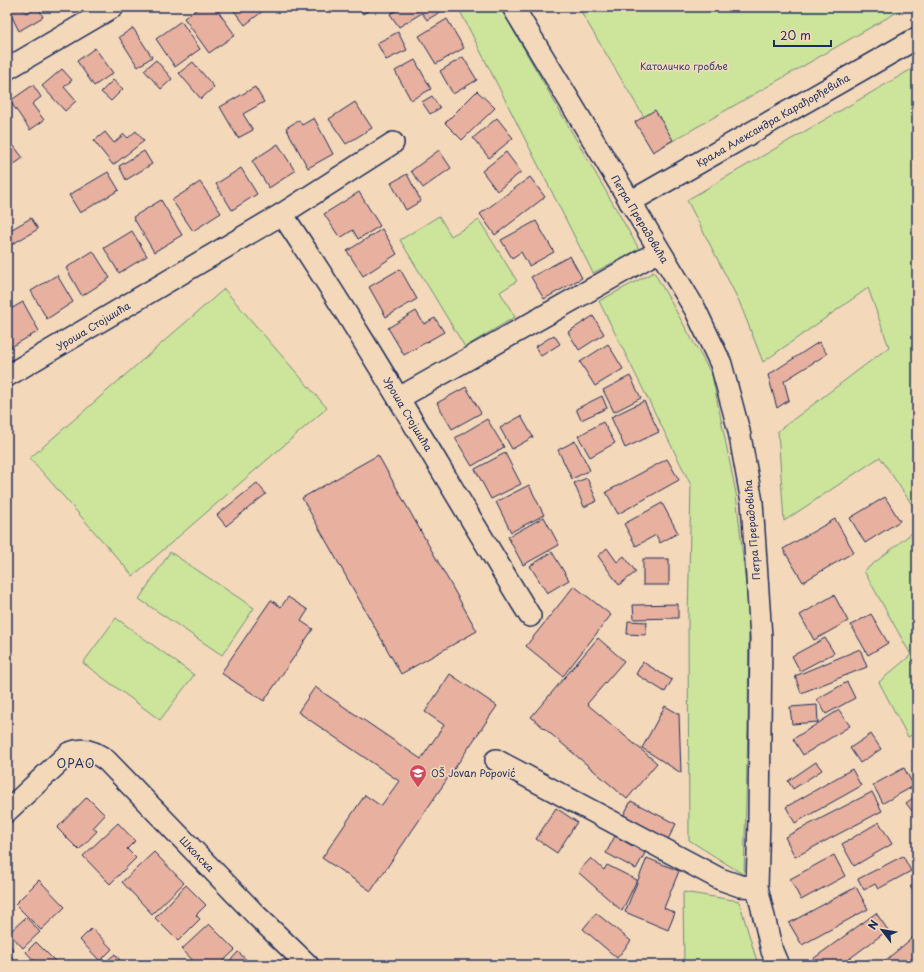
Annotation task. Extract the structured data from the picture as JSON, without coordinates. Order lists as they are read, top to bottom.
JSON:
{
  "streets": {
    "street": [
      "Краља Александра Карађорђевића",
      "Петра Прерадовића",
      "Уроша Стојшића",
      "Школска"
    ]
  },
  "crossings": [
    ["Краља Александра Карађорђевића", "Петра Прерадовића"]
  ],
  "districts": ["ОРАО"],
  "parks": ["Католичко гробље"],
  "places": {
    "school or university": ["OŠ Jovan Popović"]
  },
  "scale_bar": "20 m",
  "north": "top left"
}
